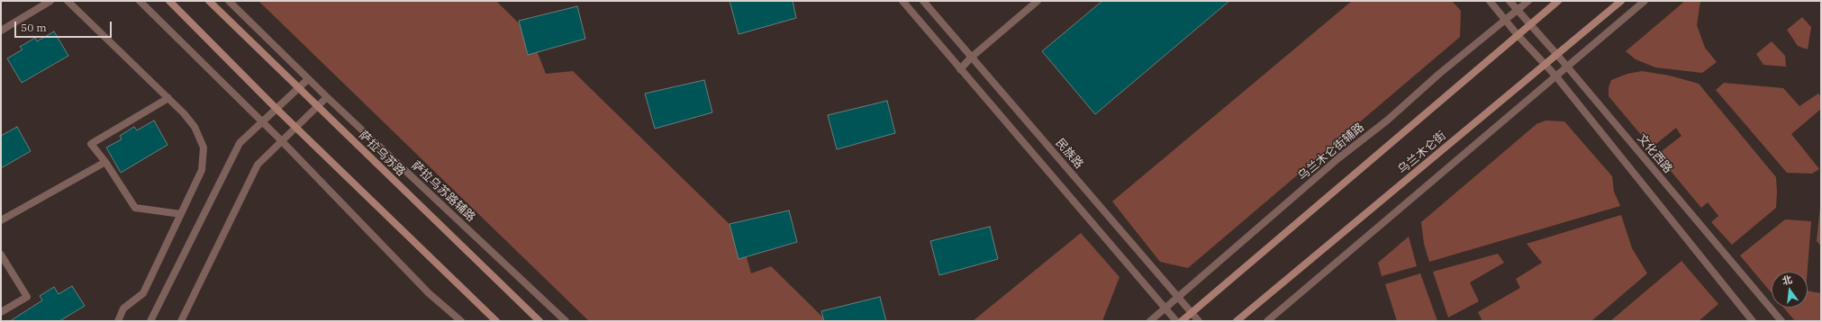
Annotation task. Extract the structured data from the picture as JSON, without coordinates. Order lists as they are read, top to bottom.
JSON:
{
  "streets": {
    "main road": ["乌兰木仑街", "萨拉乌苏路"],
    "street": [
      "乌兰木仑街辅路",
      "民族路",
      "文化西路",
      "萨拉乌苏路辅路"
    ]
  },
  "crossings": [
    ["乌兰木仑街辅路", "民族路"],
    ["乌兰木仑街辅路", "文化西路"],
    ["乌兰木仑街", "文化西路"]
  ],
  "scale_bar": "50 m",
  "north": "top"
}
